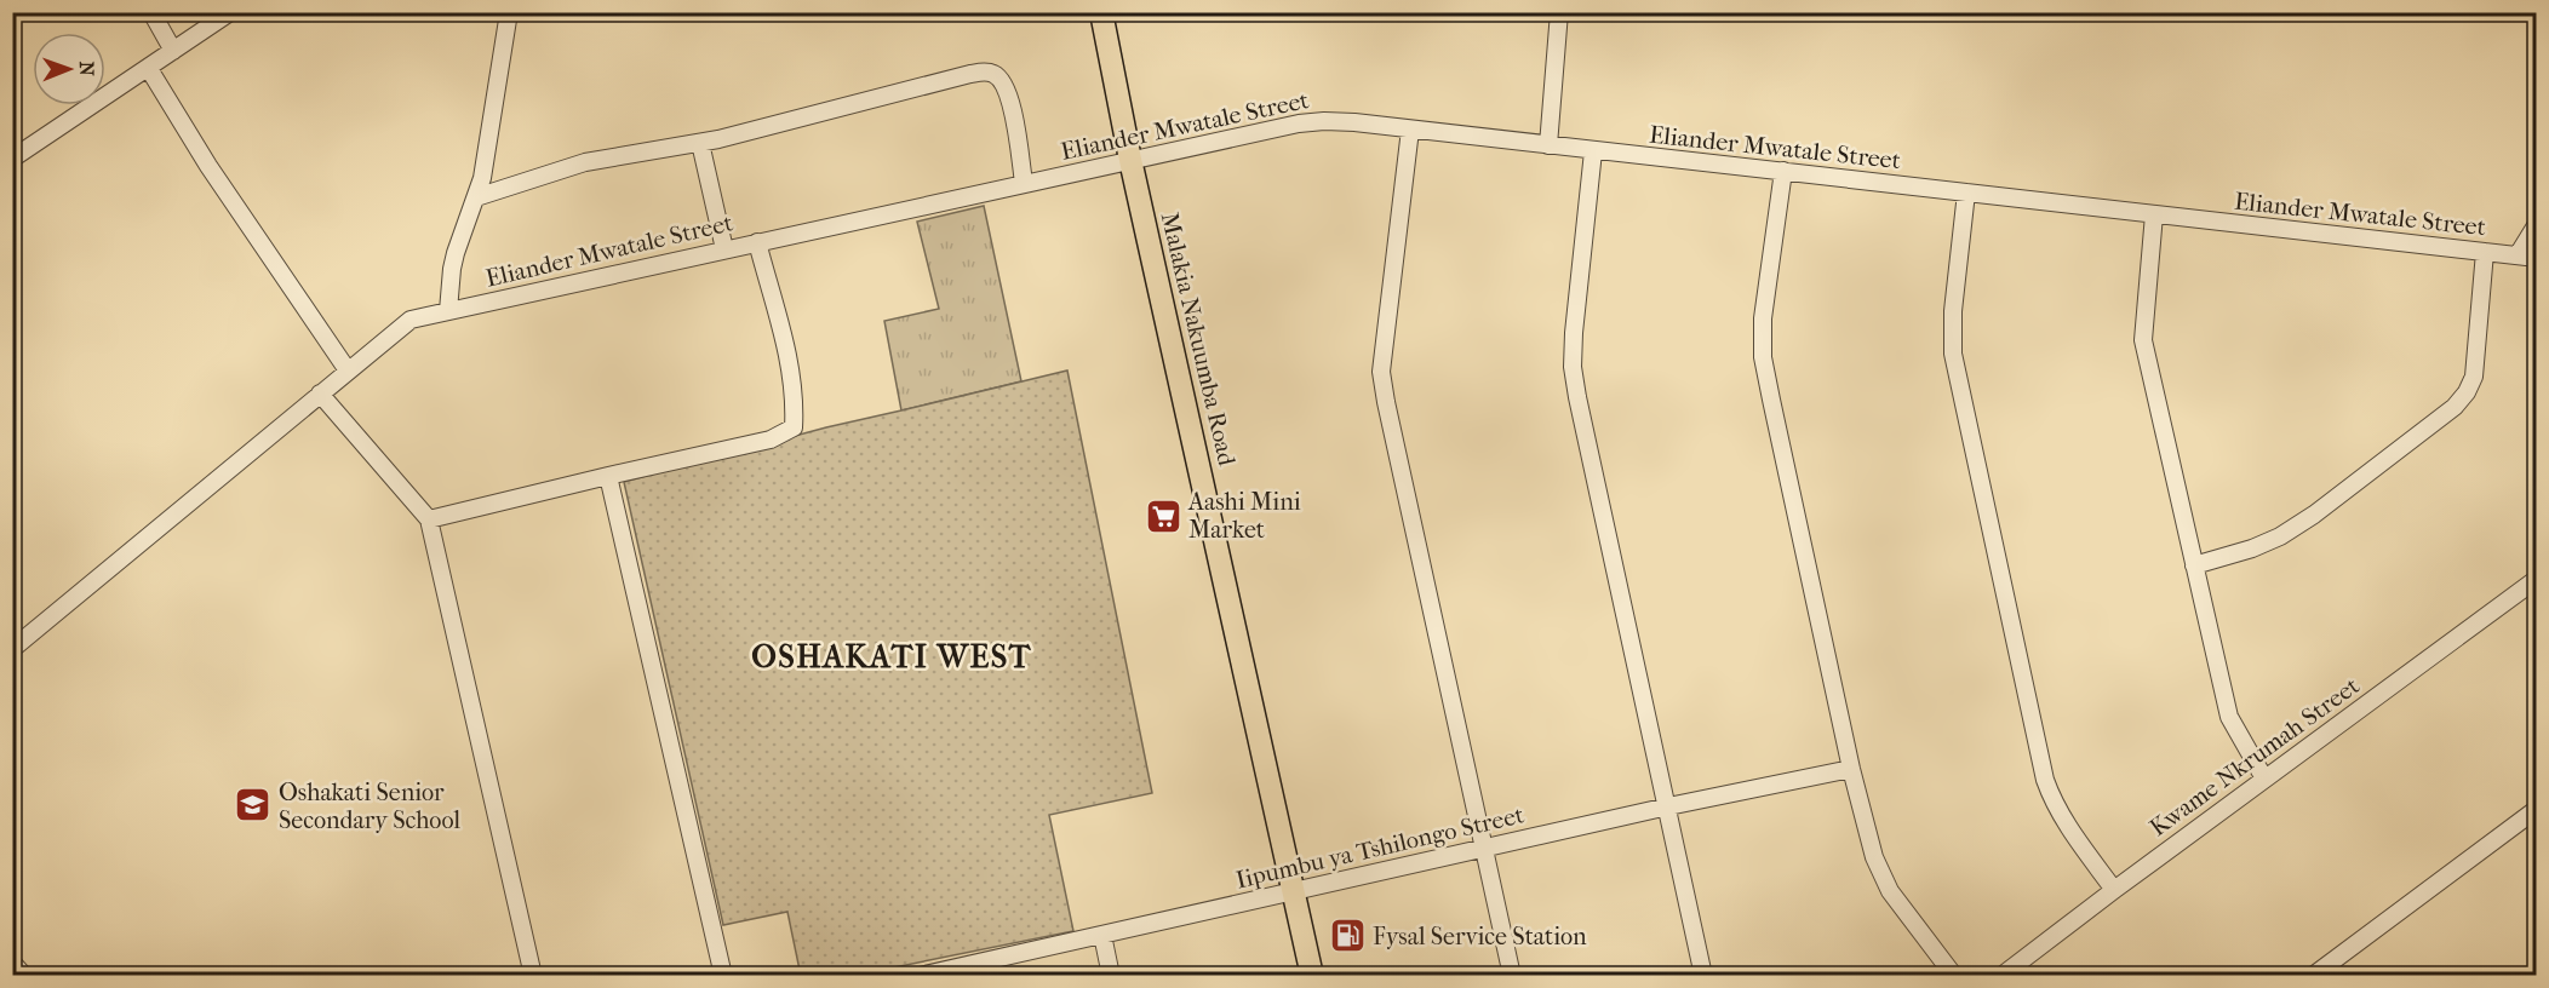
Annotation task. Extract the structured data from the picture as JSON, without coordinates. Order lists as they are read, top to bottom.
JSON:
{
  "streets": {
    "main road": ["Malakia Nakuumba Road"],
    "street": ["Eliander Mwatale Street", "Kwame Nkrumah Street", "Iipumbu ya Tshilongo Street"]
  },
  "crossings": [
    ["Eliander Mwatale Street", "Malakia Nakuumba Road"],
    ["Malakia Nakuumba Road", "Iipumbu ya Tshilongo Street"]
  ],
  "districts": ["OSHAKATI WEST"],
  "places": {
    "supermarket": ["Aashi Mini Market"],
    "school or university": ["Oshakati Senior Secondary School"],
    "fuel station": ["Fysal Service Station"]
  },
  "north": "right"
}
